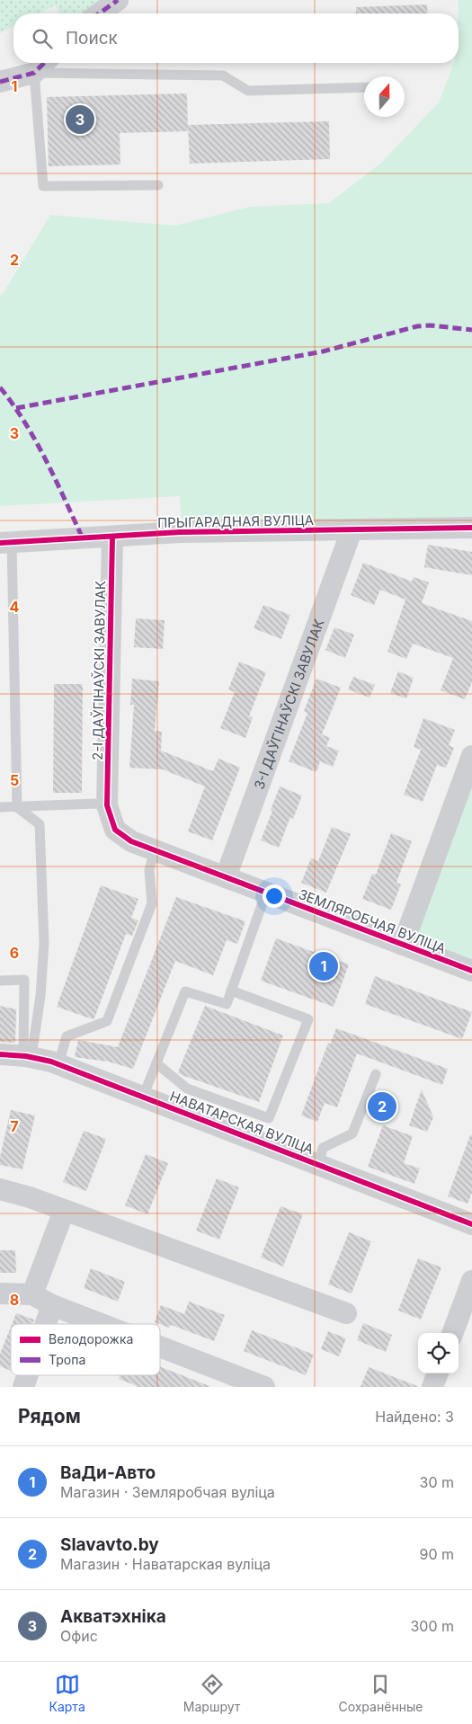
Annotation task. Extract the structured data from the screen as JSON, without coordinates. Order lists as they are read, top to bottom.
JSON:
{
  "streets": {
    "street": [
      "ПРЫГАРАДНАЯ ВУЛІЦА",
      "2-І ДАЎГІНАЎСКІ ЗАВУЛАК",
      "3-І ДАЎГІНАЎСКІ ЗАВУЛАК",
      "ЗЕМЛЯРОБЧАЯ ВУЛІЦА",
      "НАВАТАРСКАЯ ВУЛІЦА"
    ]
  },
  "crossings": [
    ["ПРЫГАРАДНАЯ ВУЛІЦА", "2-І ДАЎГІНАЎСКІ ЗАВУЛАК"],
    ["ПРЫГАРАДНАЯ ВУЛІЦА", "3-І ДАЎГІНАЎСКІ ЗАВУЛАК"],
    ["2-І ДАЎГІНАЎСКІ ЗАВУЛАК", "ЗЕМЛЯРОБЧАЯ ВУЛІЦА"],
    ["3-І ДАЎГІНАЎСКІ ЗАВУЛАК", "ЗЕМЛЯРОБЧАЯ ВУЛІЦА"]
  ],
  "legend": ["Велодорожка", "Тропа"],
  "north": "top",
  "page": {
    "search": "Поиск",
    "pins": ["3", "1", "2"],
    "heading": ["Рядом", "Найдено: 3"],
    "list": [
      {
        "mark": "1",
        "name": "ВаДи-Авто",
        "note": "Магазин · Земляробчая вуліца",
        "value": "30 m"
      },
      {
        "mark": "2",
        "name": "Slavavto.by",
        "note": "Магазин · Наватарская вуліца",
        "value": "90 m"
      },
      {
        "mark": "3",
        "name": "Акватэхніка",
        "note": "Офис",
        "value": "300 m"
      }
    ],
    "nav": ["Карта", "Маршрут", "Сохранённые"]
  },
  "grid": {
    "rows": [
      "1",
      "2",
      "3",
      "4",
      "5",
      "6",
      "7",
      "8"
    ]
  }
}
